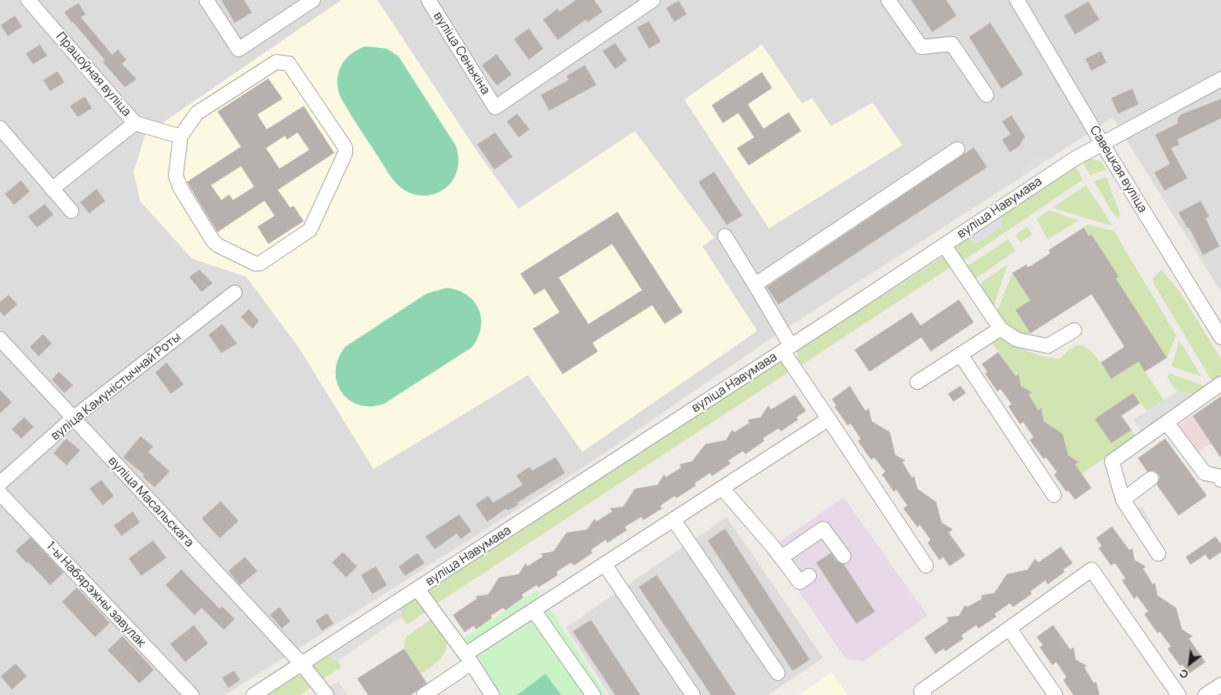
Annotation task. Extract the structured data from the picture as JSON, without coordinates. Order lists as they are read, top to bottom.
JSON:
{
  "streets": {
    "street": [
      "вуліца Сенькіна",
      "Працоўная вуліца",
      "Савецкая вуліца",
      "вуліца Навумава",
      "вуліца Камуністычнай Роты",
      "вуліца Масальскага",
      "1-ы Набярэжны завулак"
    ]
  },
  "crossings": [
    ["Савецкая вуліца", "вуліца Навумава"],
    ["вуліца Навумава", "вуліца Масальскага"],
    ["вуліца Камуністычнай Роты", "вуліца Масальскага"]
  ],
  "north": "bottom left"
}
